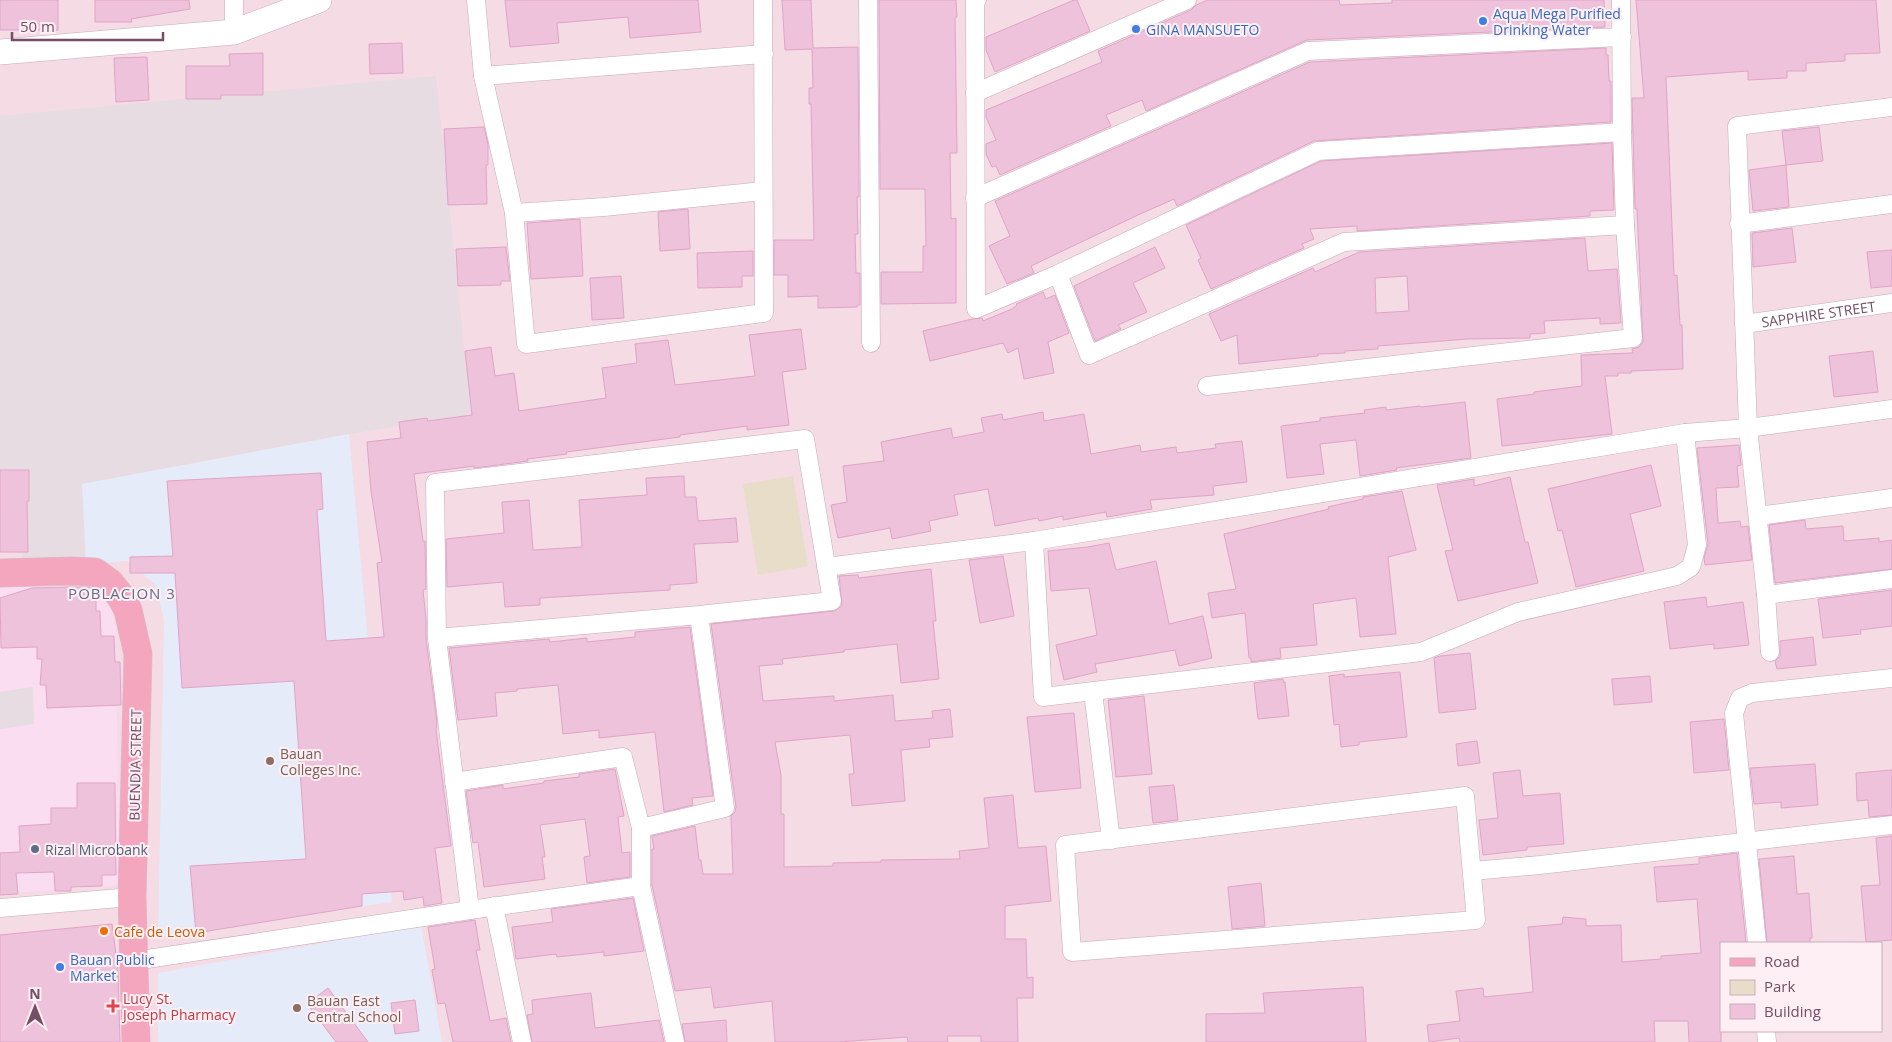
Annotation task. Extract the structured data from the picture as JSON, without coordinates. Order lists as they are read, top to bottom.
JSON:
{
  "streets": {
    "main road": ["BUENDIA STREET"],
    "street": ["SAPPHIRE STREET"]
  },
  "districts": ["POBLACION 3"],
  "places": {
    "other": [
      "Aqua Mega Purified Drinking Water",
      "GINA MANSUETO",
      "Bauan Colleges Inc.",
      "Rizal Microbank",
      "Cafe de Leova",
      "Bauan Public Market",
      "Bauan East Central School"
    ],
    "health": ["Lucy St. Joseph Pharmacy"]
  },
  "legend": ["Road", "Park", "Building"],
  "scale_bar": "50 m",
  "north": "top"
}
